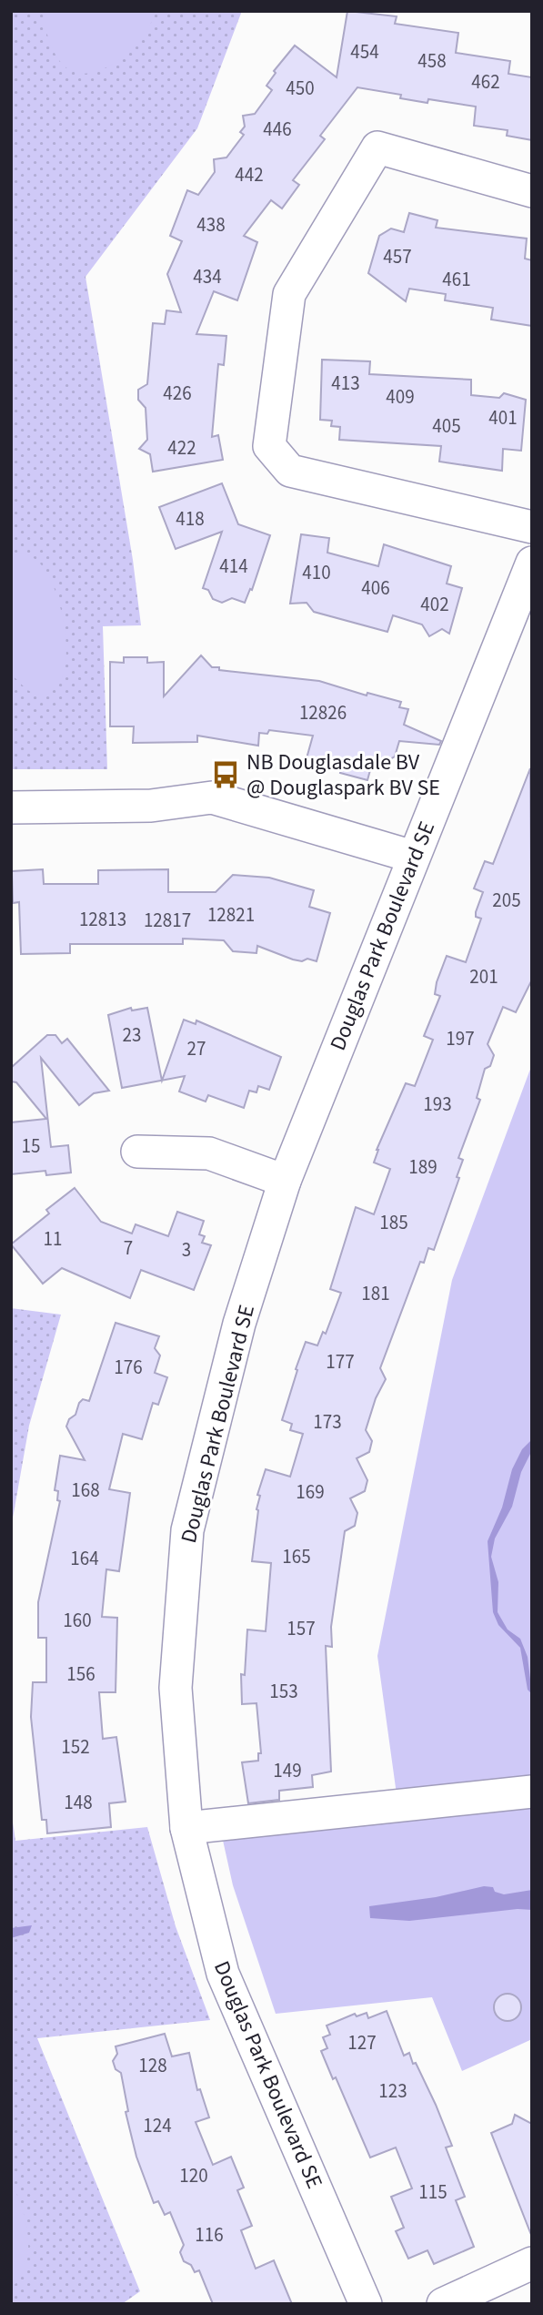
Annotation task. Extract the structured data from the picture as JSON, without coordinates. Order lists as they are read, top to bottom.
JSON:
{
  "streets": {
    "street": ["Douglas Park Boulevard SE"]
  },
  "places": {
    "bus stop": ["NB Douglasdale BV @ Douglaspark BV SE"]
  },
  "house_numbers": [
    "454",
    "458",
    "462",
    "450",
    "446",
    "442",
    "438",
    "457",
    "434",
    "461",
    "413",
    "426",
    "409",
    "401",
    "405",
    "422",
    "418",
    "414",
    "410",
    "406",
    "402",
    "12826",
    "205",
    "12821",
    "12813",
    "12817",
    "201",
    "23",
    "197",
    "27",
    "193",
    "15",
    "189",
    "185",
    "11",
    "7",
    "3",
    "181",
    "177",
    "176",
    "173",
    "168",
    "169",
    "165",
    "164",
    "160",
    "157",
    "156",
    "153",
    "152",
    "149",
    "148",
    "127",
    "128",
    "123",
    "124",
    "120",
    "115",
    "116"
  ]
}
